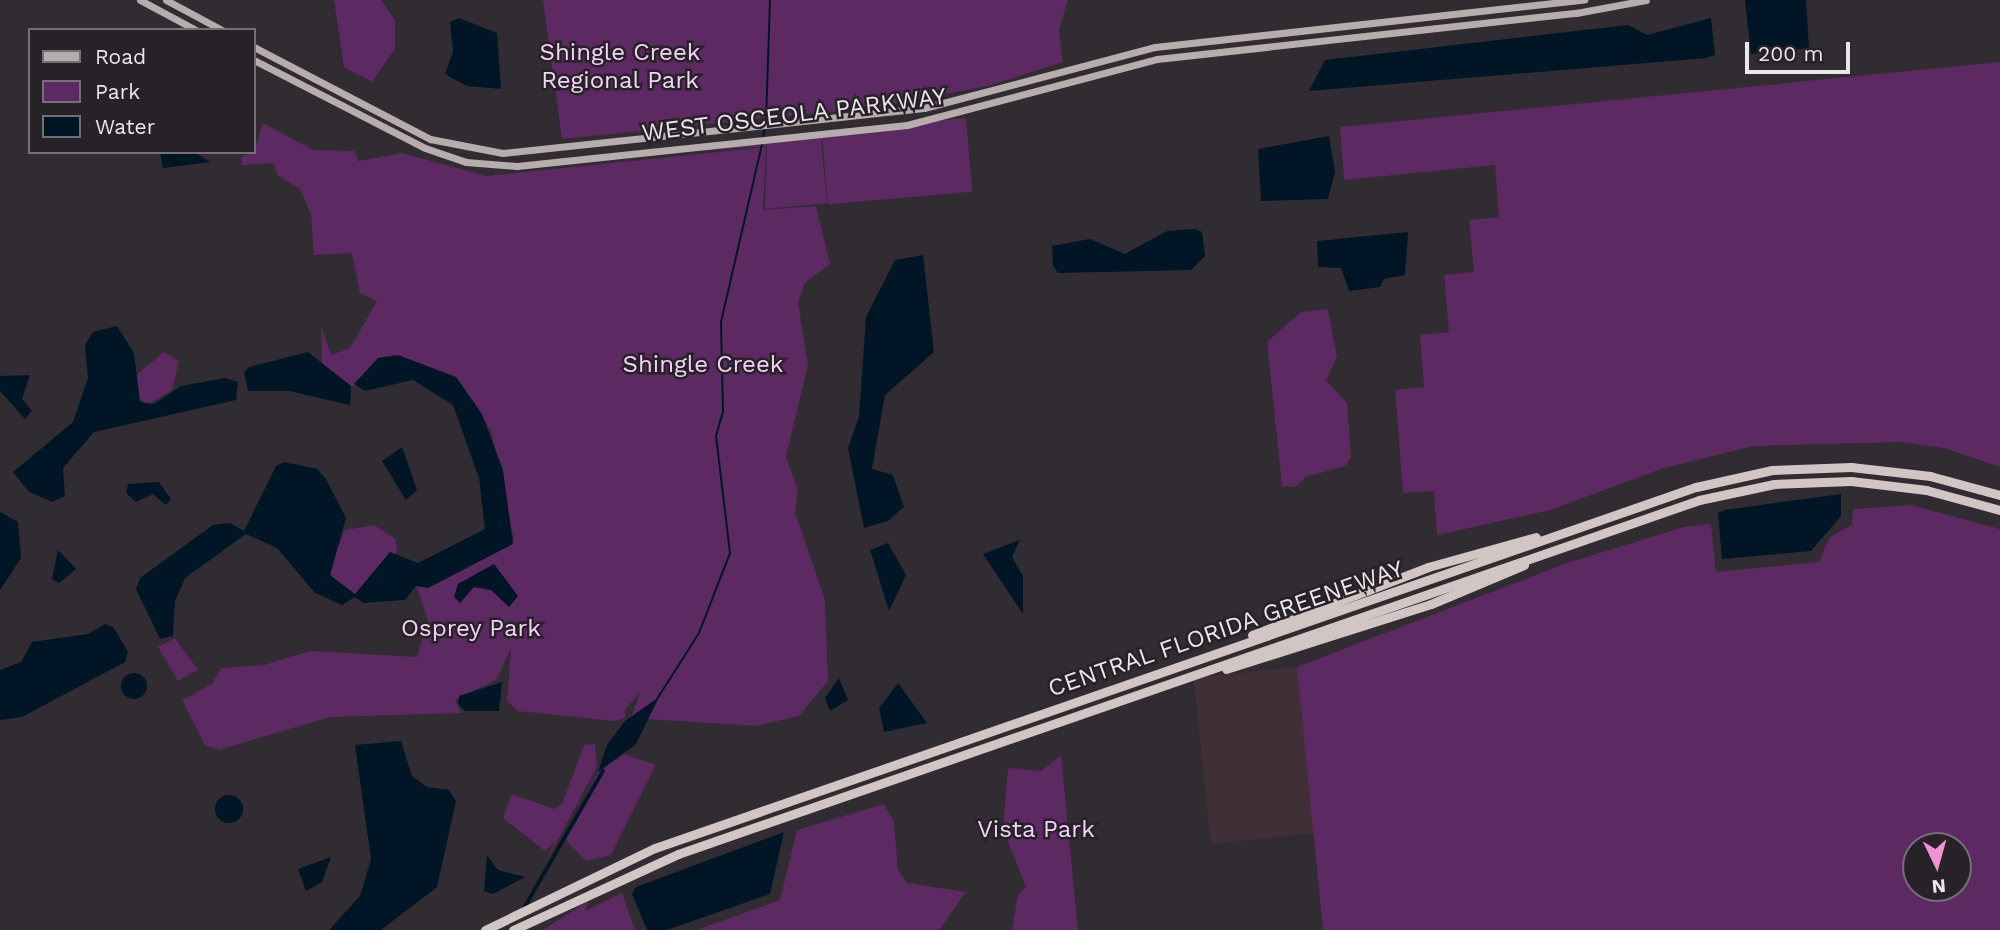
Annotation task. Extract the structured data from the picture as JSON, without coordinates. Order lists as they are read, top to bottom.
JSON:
{
  "streets": {
    "highway": ["CENTRAL FLORIDA GREENEWAY"],
    "main road": ["WEST OSCEOLA PARKWAY"]
  },
  "parks": [
    "Shingle Creek Regional Park",
    "Shingle Creek",
    "Osprey Park",
    "Vista Park"
  ],
  "legend": ["Road", "Park", "Water"],
  "scale_bar": "200 m",
  "north": "bottom"
}
